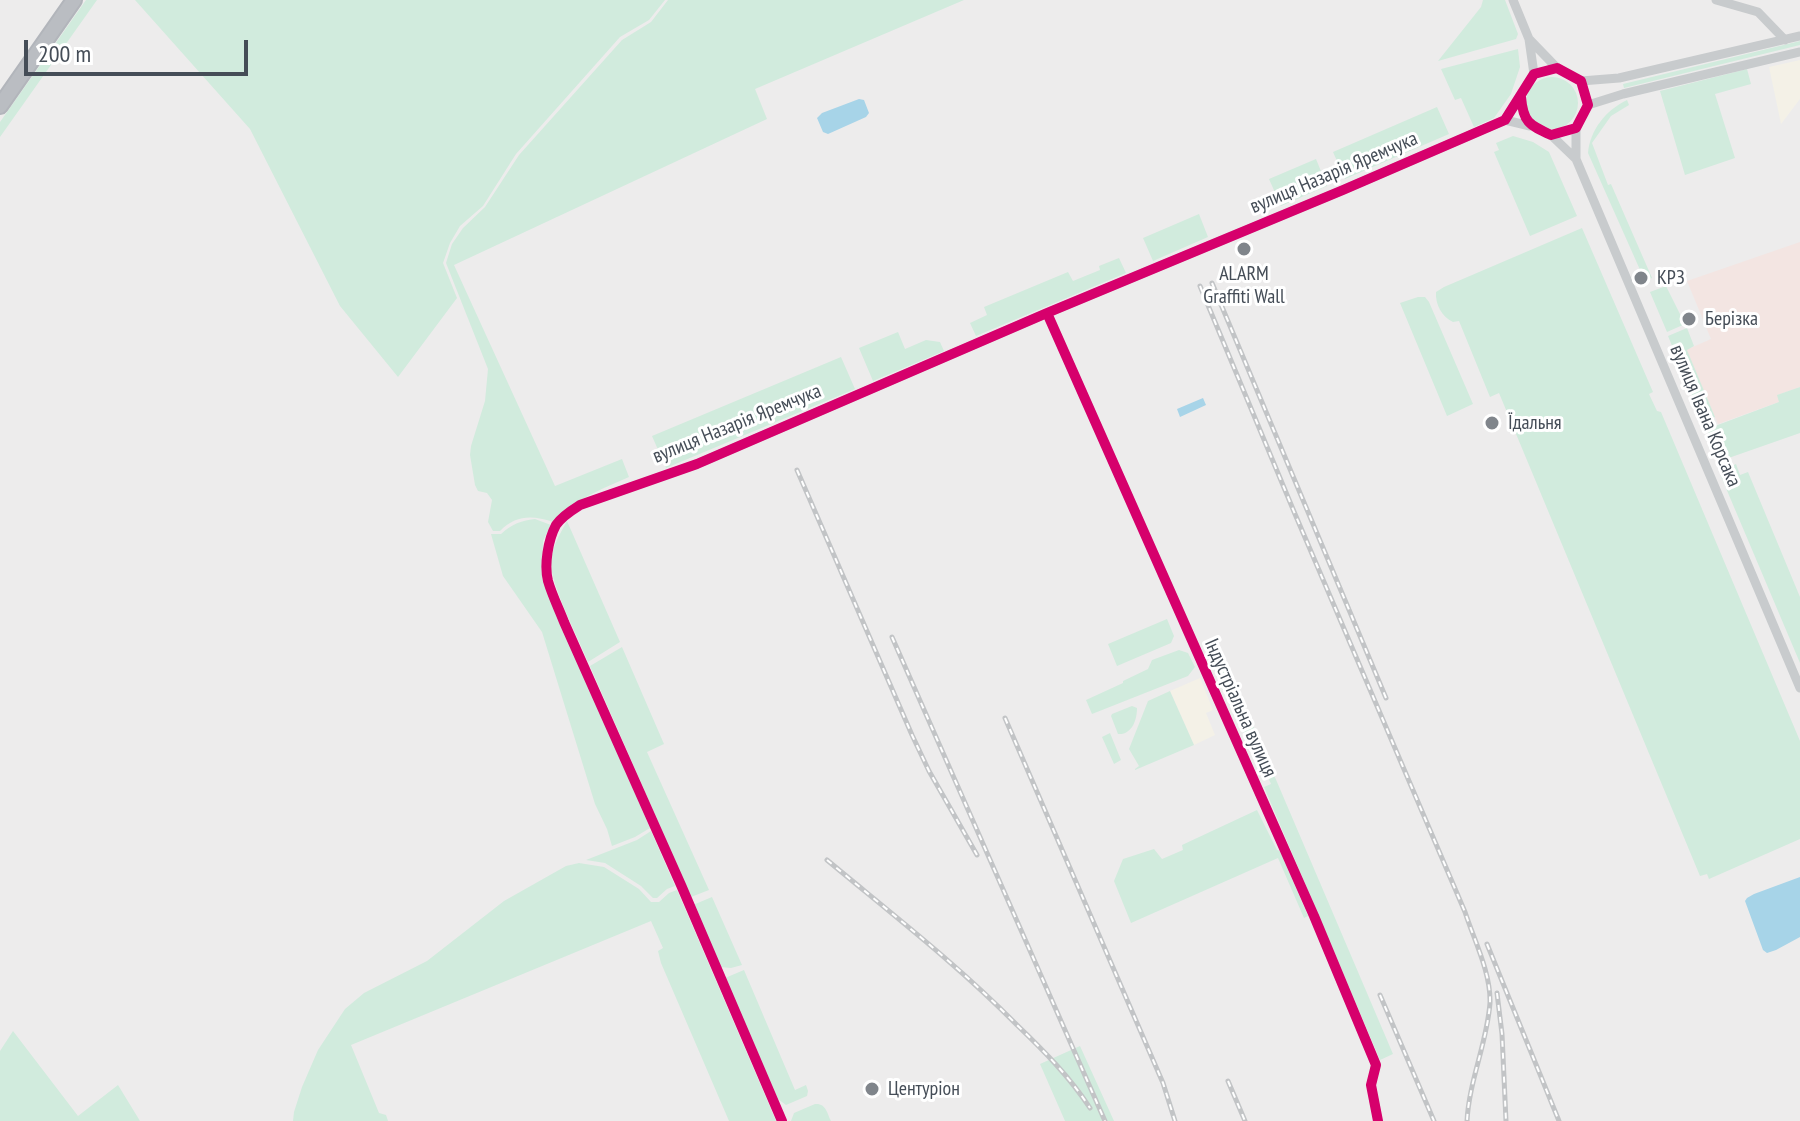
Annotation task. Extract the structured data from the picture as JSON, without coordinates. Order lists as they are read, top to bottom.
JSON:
{
  "streets": {
    "street": ["вулиця Назарія Яремчука", "вулиця Івана Корсака", "Індустріальна вулиця"]
  },
  "crossings": [
    ["вулиця Назарія Яремчука", "Індустріальна вулиця"]
  ],
  "places": [
    "ALARM Graffiti Wall",
    "КРЗ",
    "Берізка",
    "Їдальня",
    "Центуріон"
  ],
  "scale_bar": "200 m"
}
